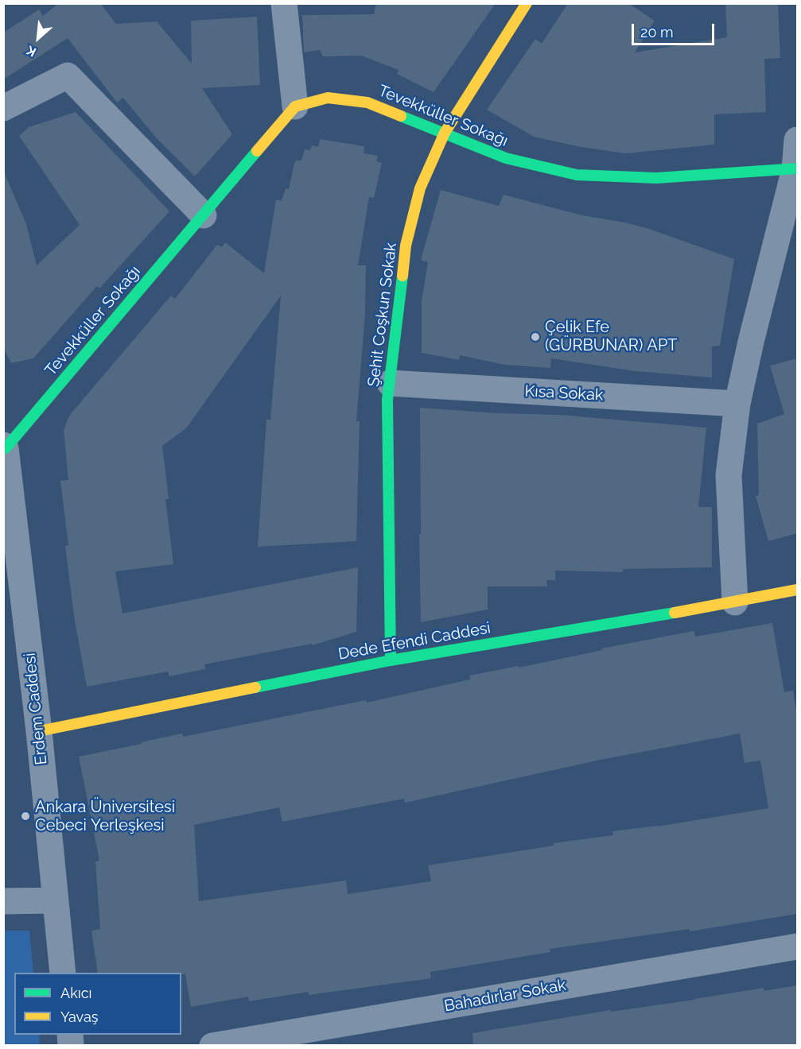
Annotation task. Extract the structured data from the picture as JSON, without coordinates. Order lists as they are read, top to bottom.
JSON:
{
  "streets": {
    "street": [
      "Tevekküller Sokağı",
      "Şehit Coşkun Sokak",
      "Kısa Sokak",
      "Dede Efendi Caddesi",
      "Erdem Caddesi",
      "Bahadırlar Sokak"
    ]
  },
  "crossings": [
    ["Tevekküller Sokağı", "Şehit Coşkun Sokak"],
    ["Tevekküller Sokağı", "Erdem Caddesi"],
    ["Şehit Coşkun Sokak", "Kısa Sokak"],
    ["Şehit Coşkun Sokak", "Dede Efendi Caddesi"],
    ["Dede Efendi Caddesi", "Erdem Caddesi"]
  ],
  "places": ["Çelik Efe (GÜRBUNAR) APT", "Ankara Üniversitesi Cebeci Yerleşkesi"],
  "legend": ["Akıcı", "Yavaş"],
  "scale_bar": "20 m",
  "north": "bottom left"
}
